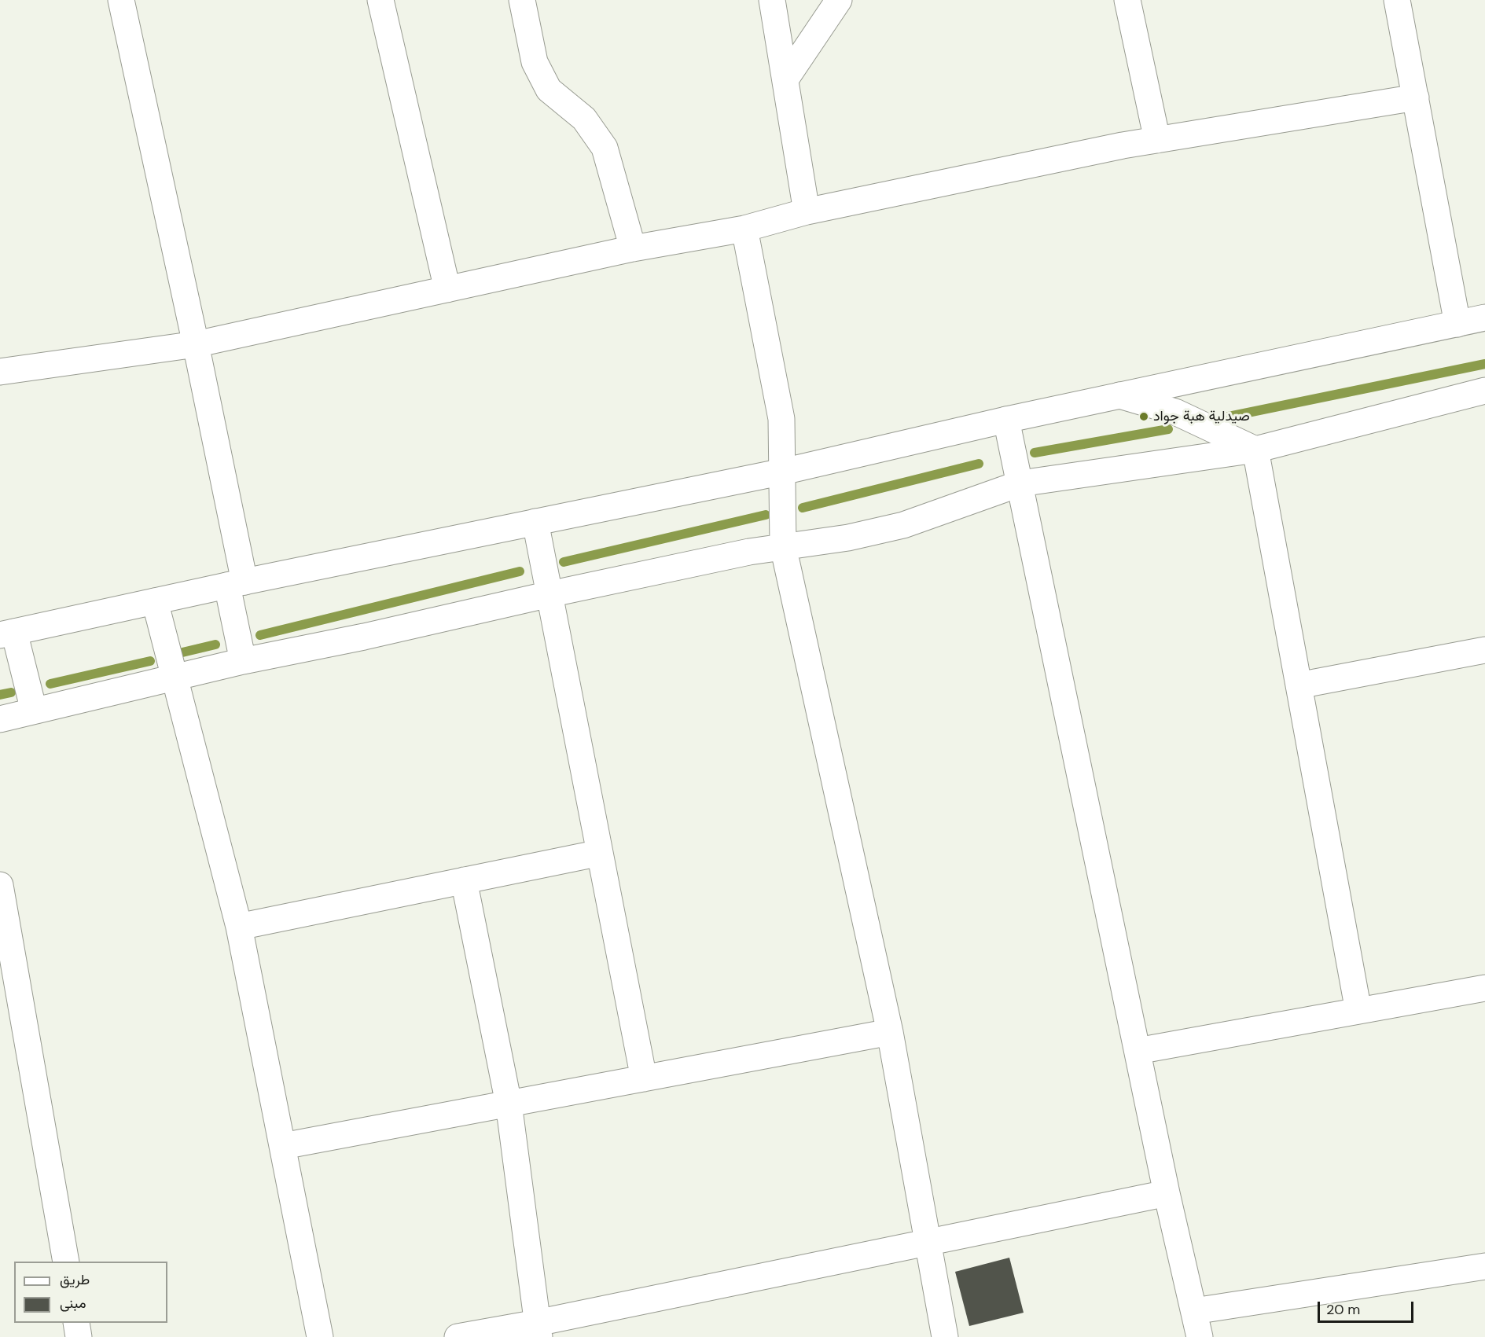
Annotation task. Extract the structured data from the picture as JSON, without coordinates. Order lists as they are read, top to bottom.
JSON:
{
  "places": ["صيدلية هبة جواد"],
  "legend": ["طريق", "مبنى"],
  "scale_bar": "20 m"
}
